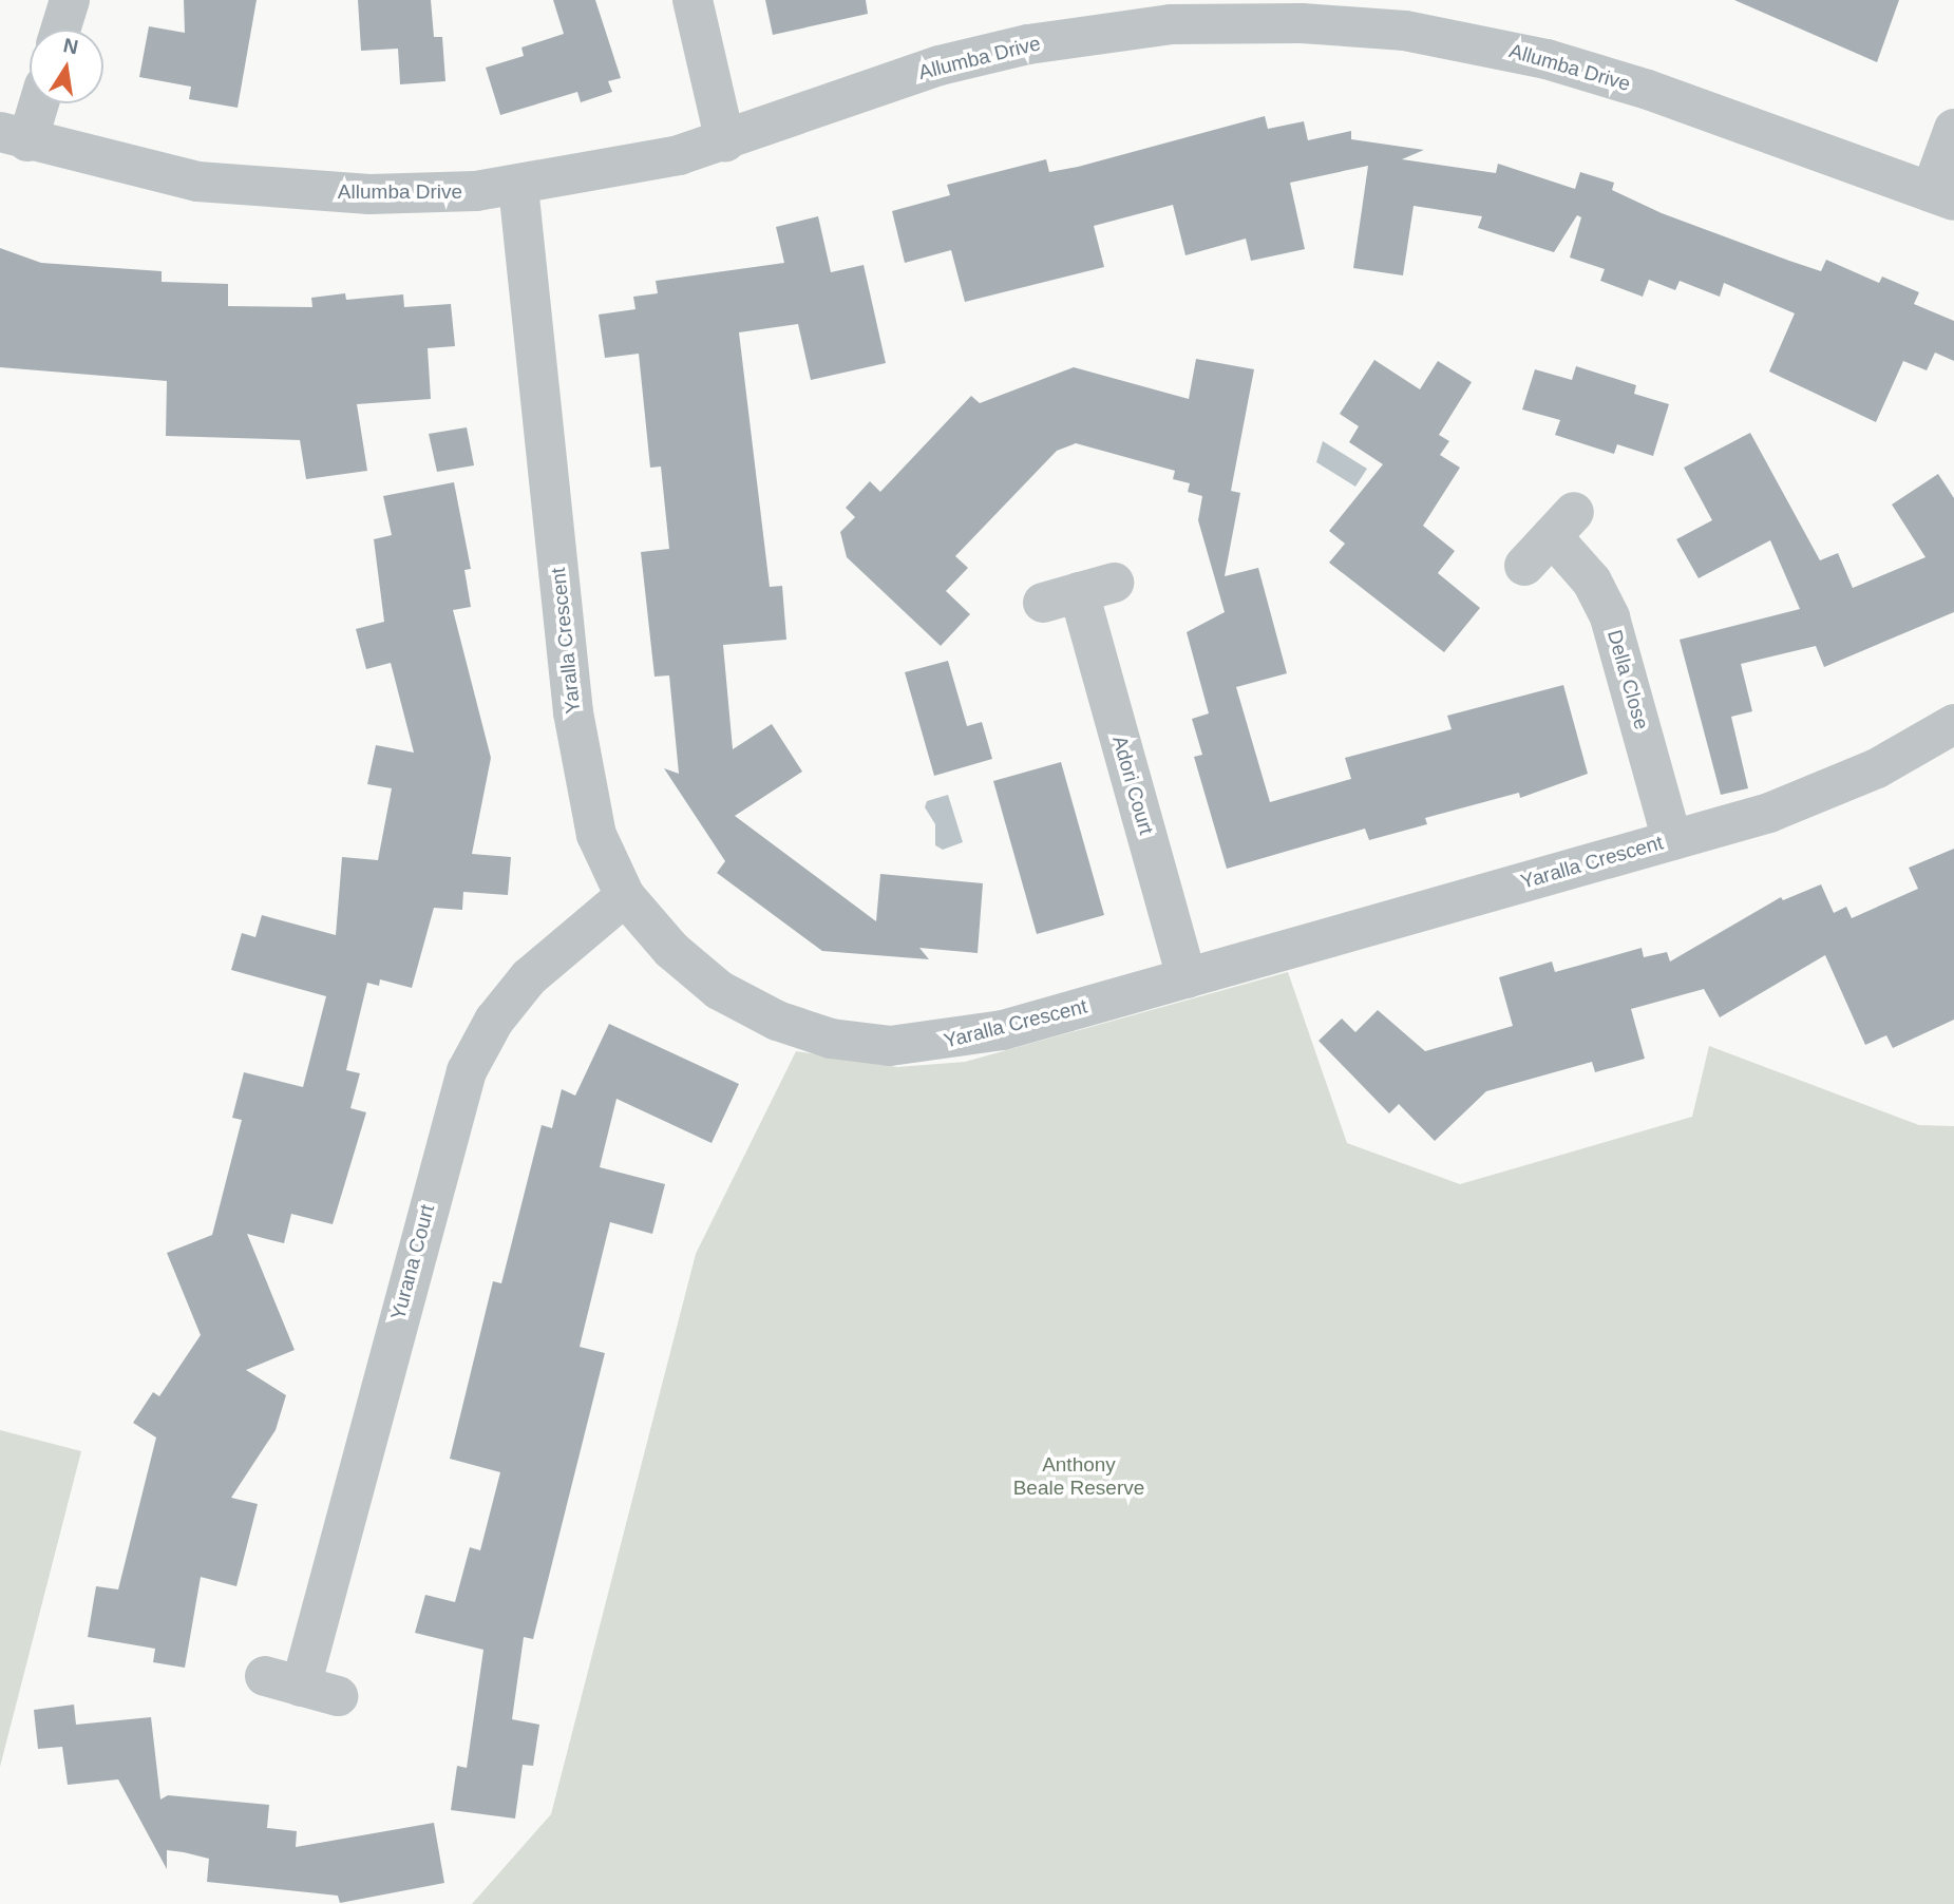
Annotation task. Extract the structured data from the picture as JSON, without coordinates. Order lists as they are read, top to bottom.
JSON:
{
  "streets": {
    "street": [
      "Allumba Drive",
      "Yaralla Crescent",
      "Della Close",
      "Adori Court",
      "Yurana Court"
    ]
  },
  "crossings": [
    ["Allumba Drive", "Yaralla Crescent"],
    ["Yaralla Crescent", "Della Close"],
    ["Yaralla Crescent", "Adori Court"],
    ["Yaralla Crescent", "Yurana Court"]
  ],
  "parks": ["Anthony Beale Reserve"],
  "north": "top"
}
